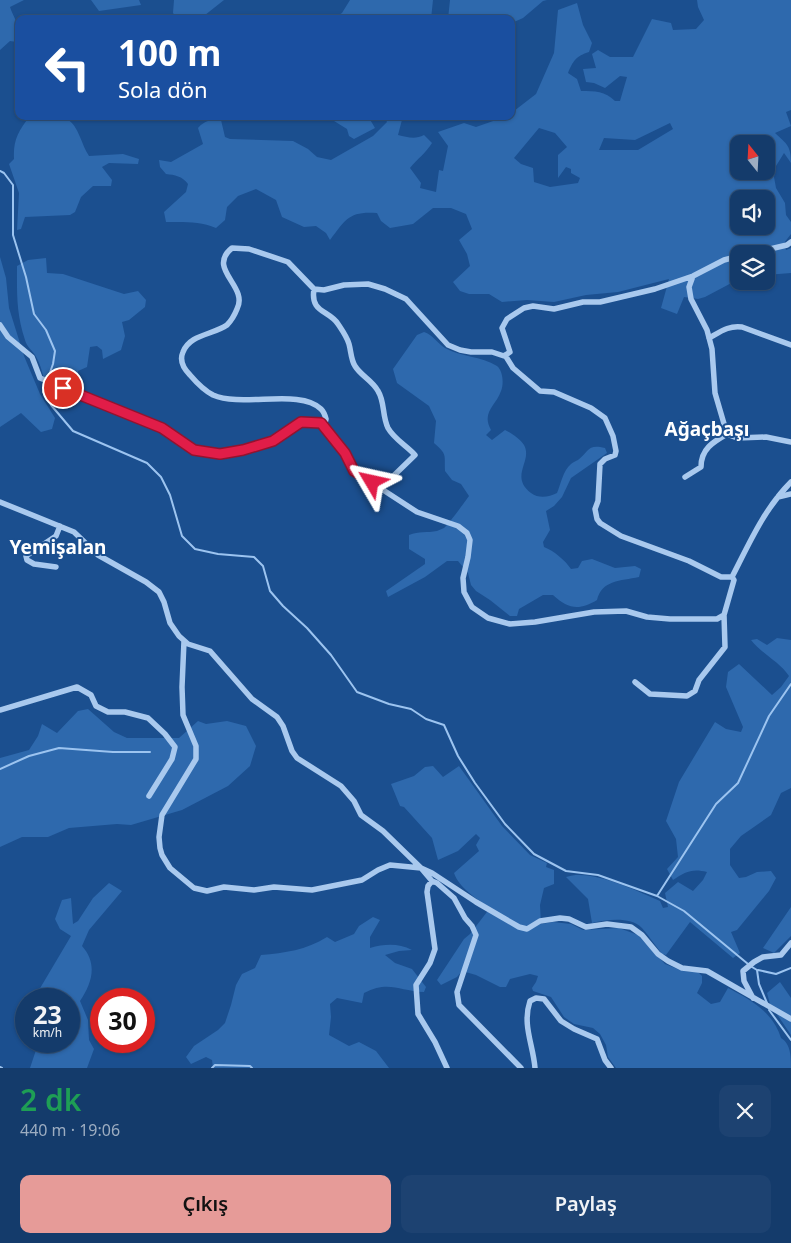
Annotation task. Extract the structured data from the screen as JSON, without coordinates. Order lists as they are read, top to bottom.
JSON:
{
  "districts": ["Ağaçbaşı", "Yemişalan"],
  "north": "top",
  "page": {
    "turn": ["100 m", "Sola dön"],
    "speed": "23 km/h",
    "limit": "30",
    "heading": ["2 dk", "440 m · 19:06"],
    "buttons": ["Çıkış", "Paylaş"]
  }
}
